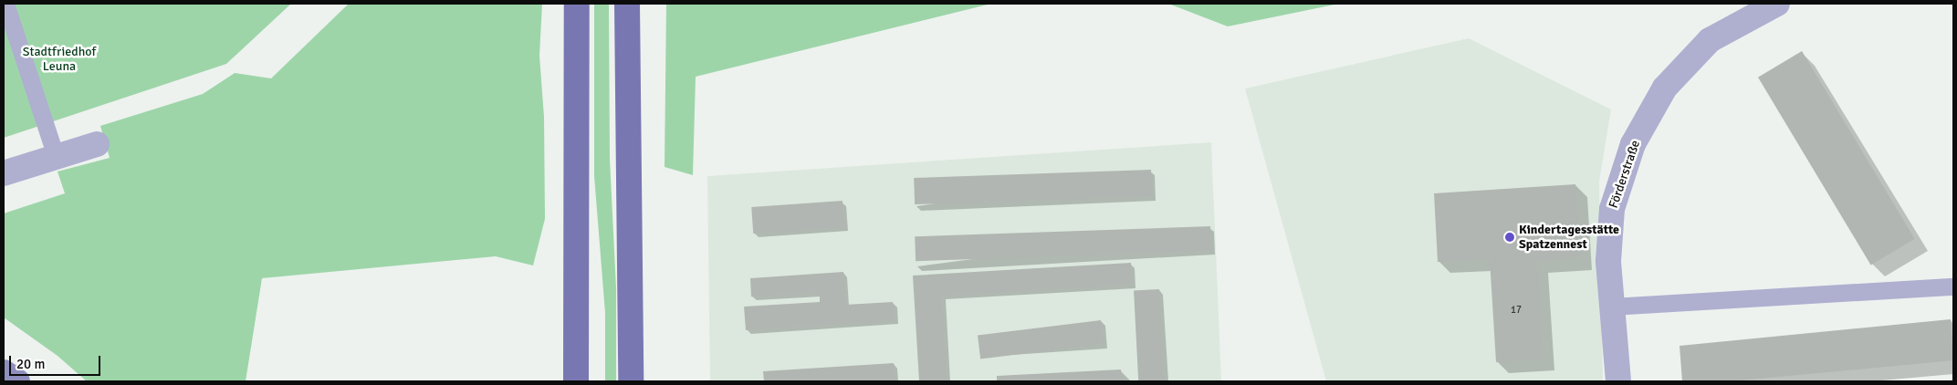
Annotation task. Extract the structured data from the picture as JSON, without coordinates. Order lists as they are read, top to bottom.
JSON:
{
  "streets": {
    "street": ["Förderstraße"]
  },
  "parks": ["Stadtfriedhof Leuna"],
  "places": ["Kindertagesstätte Spatzennest"],
  "house_numbers": ["17"],
  "scale_bar": "20 m"
}
